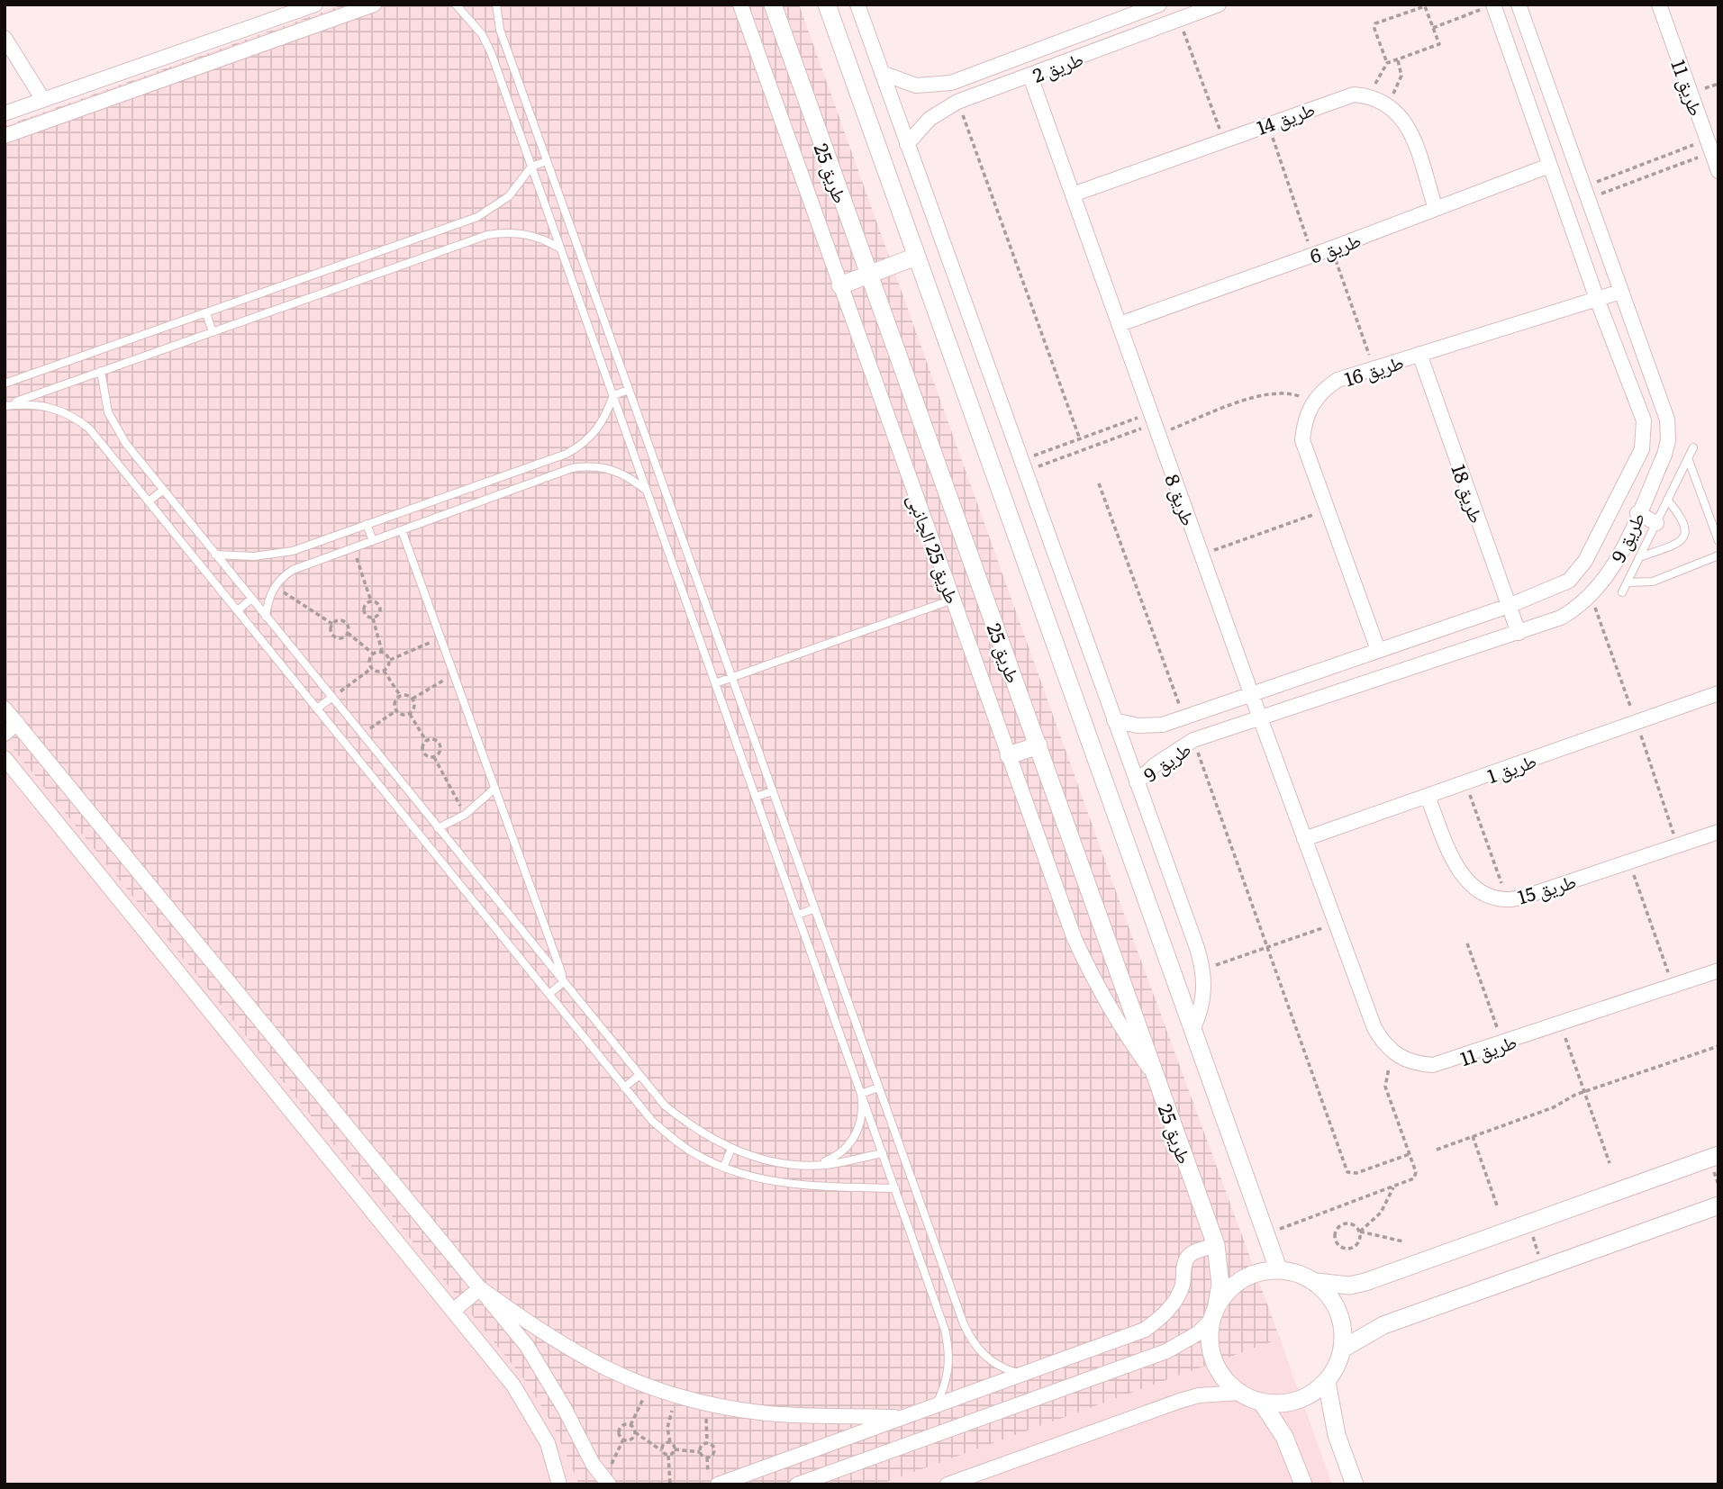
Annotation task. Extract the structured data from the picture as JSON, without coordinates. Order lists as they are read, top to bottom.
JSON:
{
  "streets": {
    "street": [
      "طريق 2",
      "طريق 11",
      "طريق 14",
      "طريق 25",
      "طريق 6",
      "طريق 16",
      "طريق 18",
      "طريق 8",
      "طريق 9",
      "طريق 25 الجانبى",
      "طريق 1",
      "طريق 15"
    ]
  },
  "crossings": [
    ["طريق 2", "طريق 8"],
    ["طريق 14", "طريق 8"],
    ["طريق 25", "طريق 25 الجانبى"],
    ["طريق 6", "طريق 8"],
    ["طريق 6", "طريق 9"],
    ["طريق 16", "طريق 18"],
    ["طريق 16", "طريق 9"],
    ["طريق 18", "طريق 9"],
    ["طريق 8", "طريق 9"],
    ["طريق 8", "طريق 1"],
    ["طريق 1", "طريق 15"]
  ]
}
